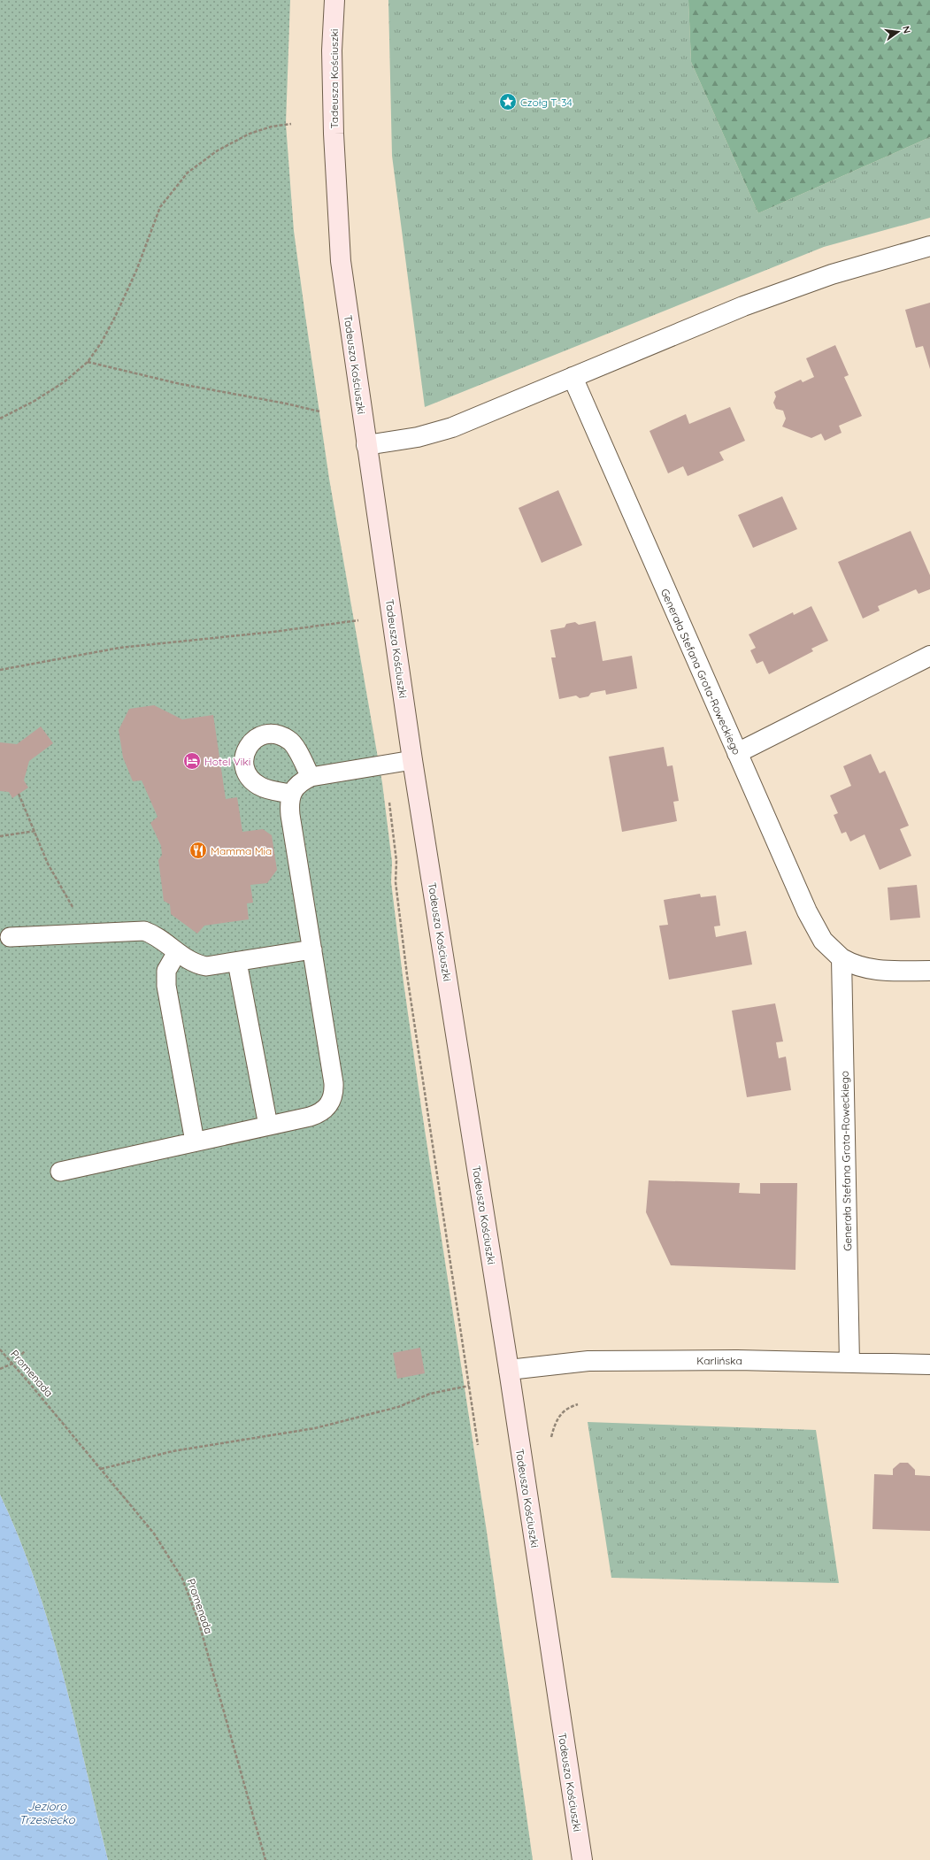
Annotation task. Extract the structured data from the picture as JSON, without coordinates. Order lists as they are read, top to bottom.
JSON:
{
  "streets": {
    "street": ["Tadeusza Kościuszki", "Generała Stefana Grota-Roweckiego", "Karlińska"],
    "path": ["Promenada"]
  },
  "crossings": [
    ["Tadeusza Kościuszki", "Karlińska"],
    ["Generała Stefana Grota-Roweckiego", "Karlińska"]
  ],
  "water": ["Jezioro Trzesiecko"],
  "places": {
    "place": ["Czołg T-34"],
    "hotel": ["Hotel Viki"],
    "restaurant": ["Mamma Mia"]
  },
  "north": "right"
}
